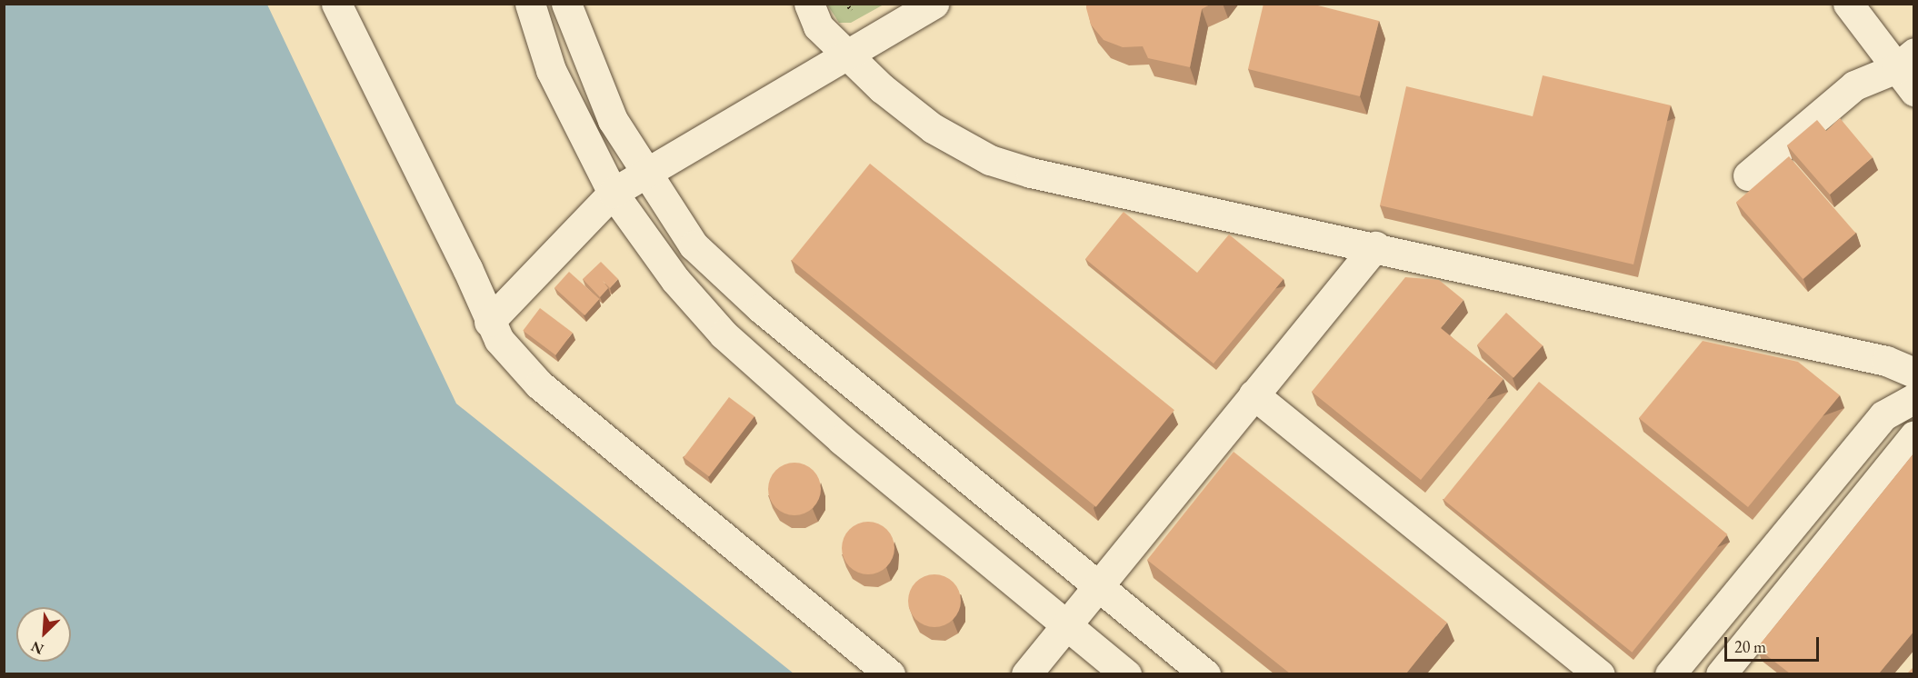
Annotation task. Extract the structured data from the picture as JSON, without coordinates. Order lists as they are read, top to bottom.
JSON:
{
  "scale_bar": "20 m",
  "north": "bottom left"
}
